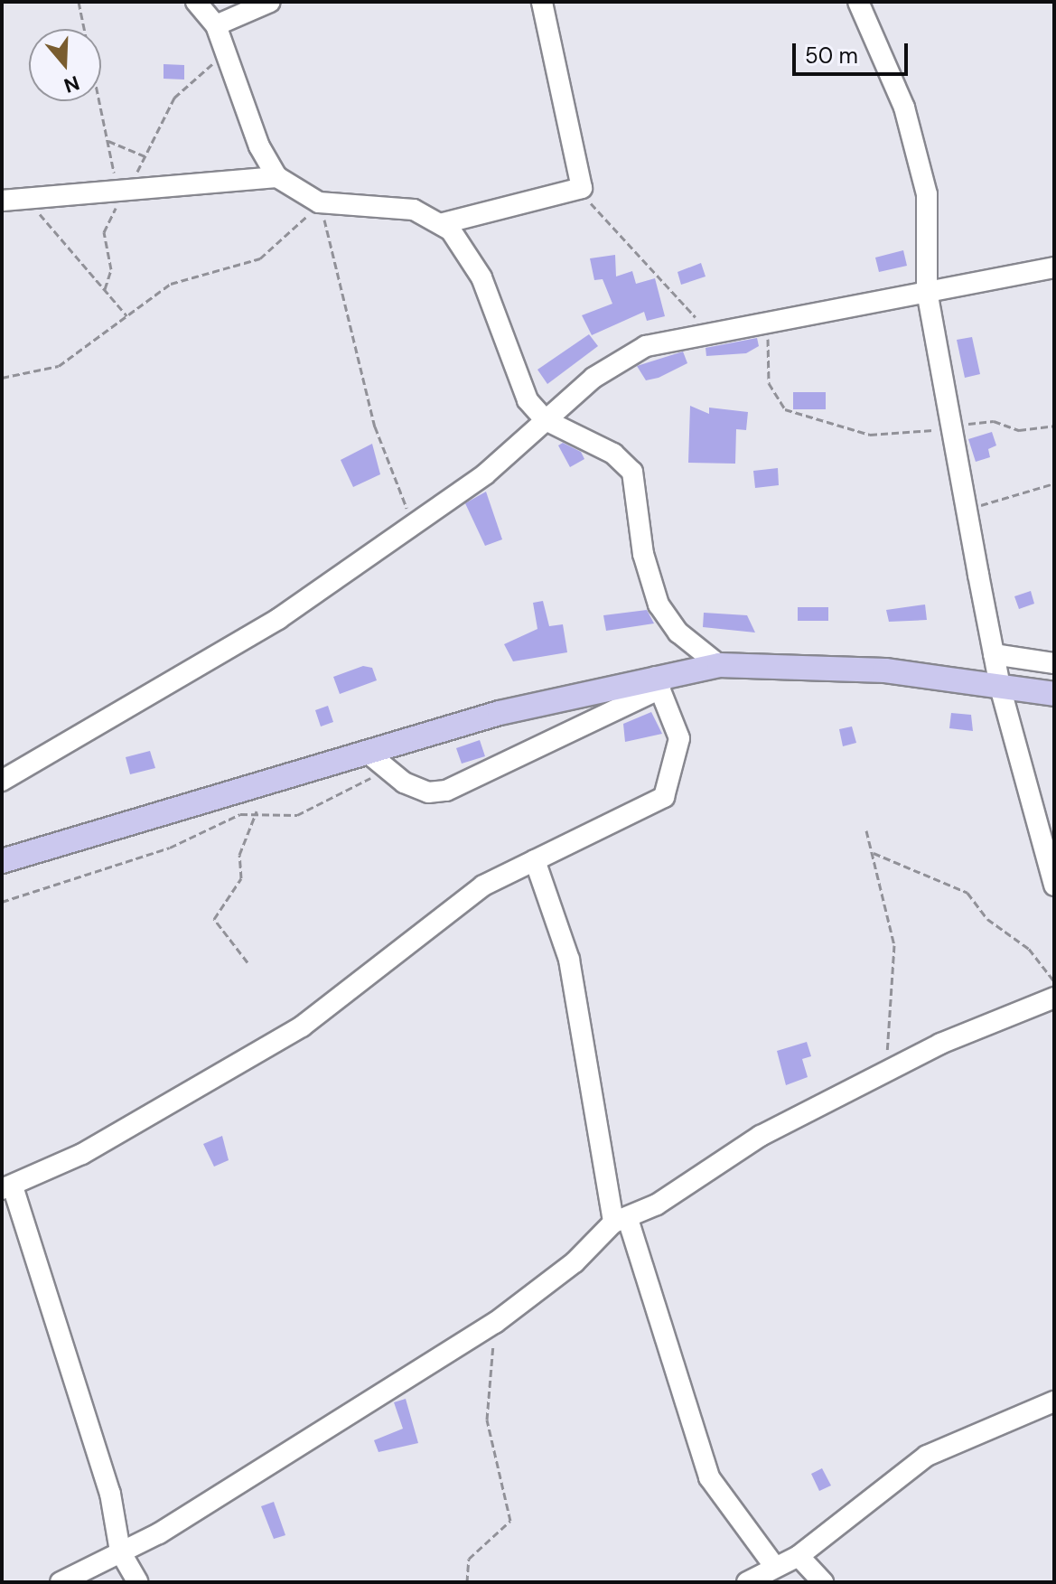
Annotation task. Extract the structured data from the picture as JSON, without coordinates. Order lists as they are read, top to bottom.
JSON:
{
  "scale_bar": "50 m",
  "north": "bottom"
}
